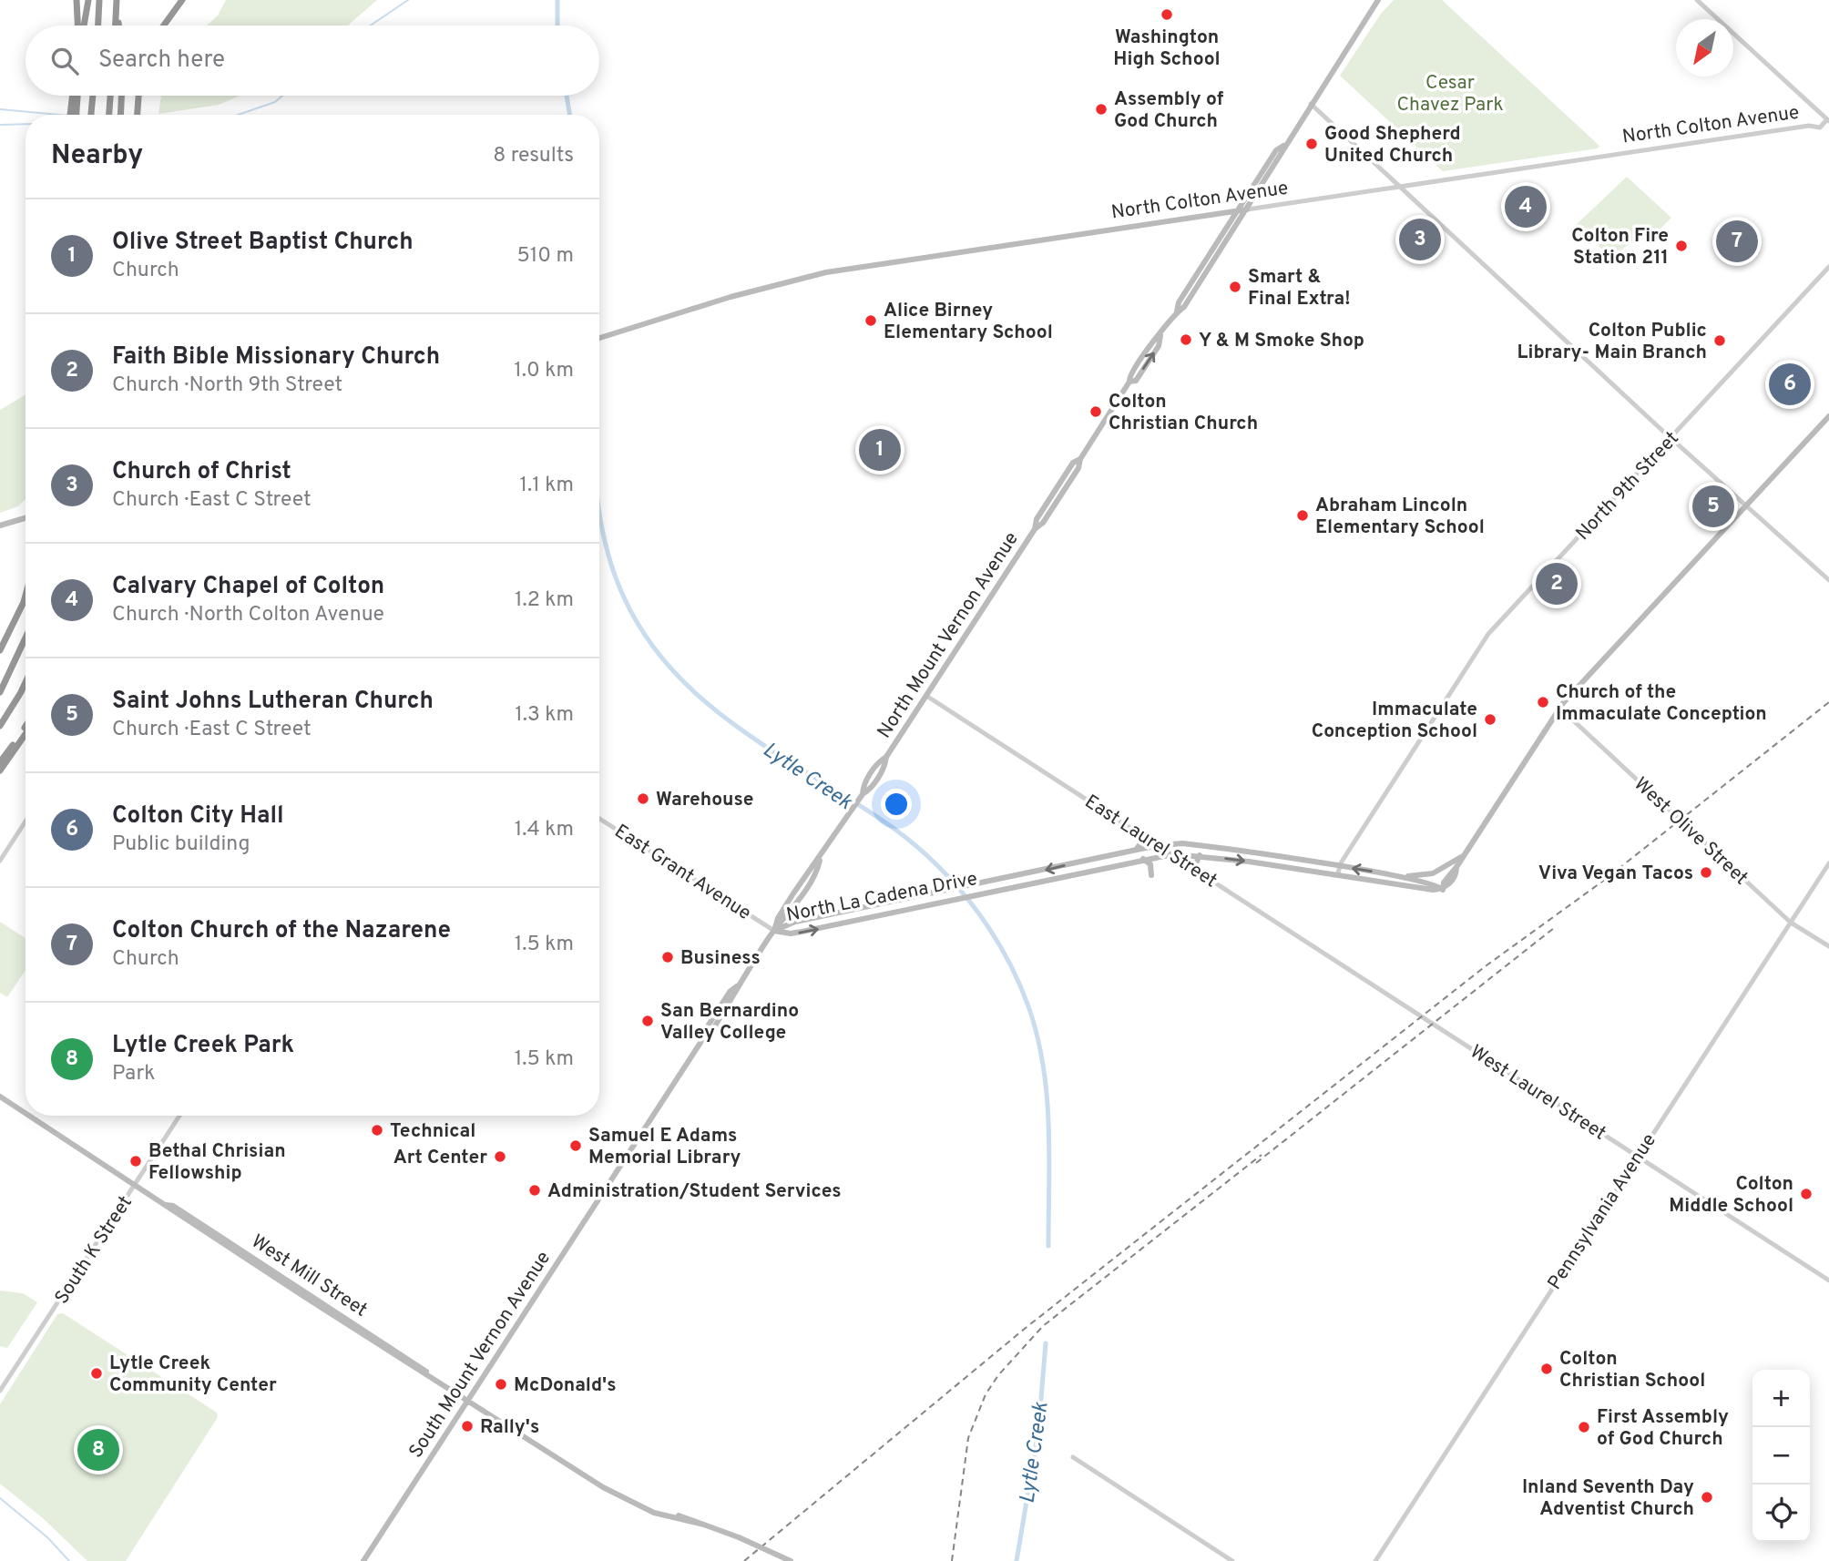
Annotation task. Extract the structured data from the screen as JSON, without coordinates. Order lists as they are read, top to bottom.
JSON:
{
  "streets": {
    "main road": [
      "North Colton Avenue",
      "North Mount Vernon Avenue",
      "North La Cadena Drive",
      "West Mill Street",
      "South Mount Vernon Avenue"
    ],
    "street": [
      "North 9th Street",
      "West Olive Street",
      "East Laurel Street",
      "East Grant Avenue",
      "West Laurel Street",
      "Pennsylvania Avenue",
      "South K Street"
    ]
  },
  "crossings": [
    ["North Colton Avenue", "North Mount Vernon Avenue"],
    ["North 9th Street", "North La Cadena Drive"],
    ["North Mount Vernon Avenue", "East Laurel Street"],
    ["North Mount Vernon Avenue", "East Grant Avenue"],
    ["North Mount Vernon Avenue", "North La Cadena Drive"],
    ["North Mount Vernon Avenue", "South Mount Vernon Avenue"],
    ["West Olive Street", "Pennsylvania Avenue"],
    ["East Laurel Street", "North La Cadena Drive"],
    ["East Laurel Street", "West Laurel Street"],
    ["East Grant Avenue", "North La Cadena Drive"],
    ["West Laurel Street", "Pennsylvania Avenue"],
    ["South K Street", "West Mill Street"],
    ["West Mill Street", "South Mount Vernon Avenue"]
  ],
  "water": ["Lytle Creek"],
  "parks": ["Cesar Chavez Park"],
  "places": [
    "Washington High School",
    "Assembly of God Church",
    "Good Shepherd United Church",
    "Colton Fire Station 211",
    "Smart & Final Extra!",
    "Alice Birney Elementary School",
    "Y & M Smoke Shop",
    "Colton Public Library- Main Branch",
    "Colton Christian Church",
    "Abraham Lincoln Elementary School",
    "Church of the Immaculate Conception",
    "Immaculate Conception School",
    "Warehouse",
    "Viva Vegan Tacos",
    "Business",
    "San Bernardino Valley College",
    "Technical",
    "Samuel E Adams Memorial Library",
    "Art Center",
    "Bethal Chrisian Fellowship",
    "Administration/Student Services",
    "Colton Middle School",
    "Colton Christian School",
    "Lytle Creek Community Center",
    "McDonald's",
    "Rally's",
    "First Assembly of God Church",
    "Inland Seventh Day Adventist Church"
  ],
  "north": "bottom left",
  "page": {
    "search": "Search here",
    "heading": ["Nearby", "8 results"],
    "pins": [
      "4",
      "3",
      "7",
      "6",
      "1",
      "5",
      "2",
      "8"
    ],
    "list": [
      {
        "mark": "1",
        "name": "Olive Street Baptist Church",
        "note": "Church",
        "value": "510 m"
      },
      {
        "mark": "2",
        "name": "Faith Bible Missionary Church",
        "note": "Church · North 9th Street",
        "value": "1.0 km"
      },
      {
        "mark": "3",
        "name": "Church of Christ",
        "note": "Church · East C Street",
        "value": "1.1 km"
      },
      {
        "mark": "4",
        "name": "Calvary Chapel of Colton",
        "note": "Church · North Colton Avenue",
        "value": "1.2 km"
      },
      {
        "mark": "5",
        "name": "Saint Johns Lutheran Church",
        "note": "Church · East C Street",
        "value": "1.3 km"
      },
      {
        "mark": "6",
        "name": "Colton City Hall",
        "note": "Public building",
        "value": "1.4 km"
      },
      {
        "mark": "7",
        "name": "Colton Church of the Nazarene",
        "note": "Church",
        "value": "1.5 km"
      },
      {
        "mark": "8",
        "name": "Lytle Creek Park",
        "note": "Park",
        "value": "1.5 km"
      }
    ],
    "map_buttons": ["+", "−"]
  }
}
